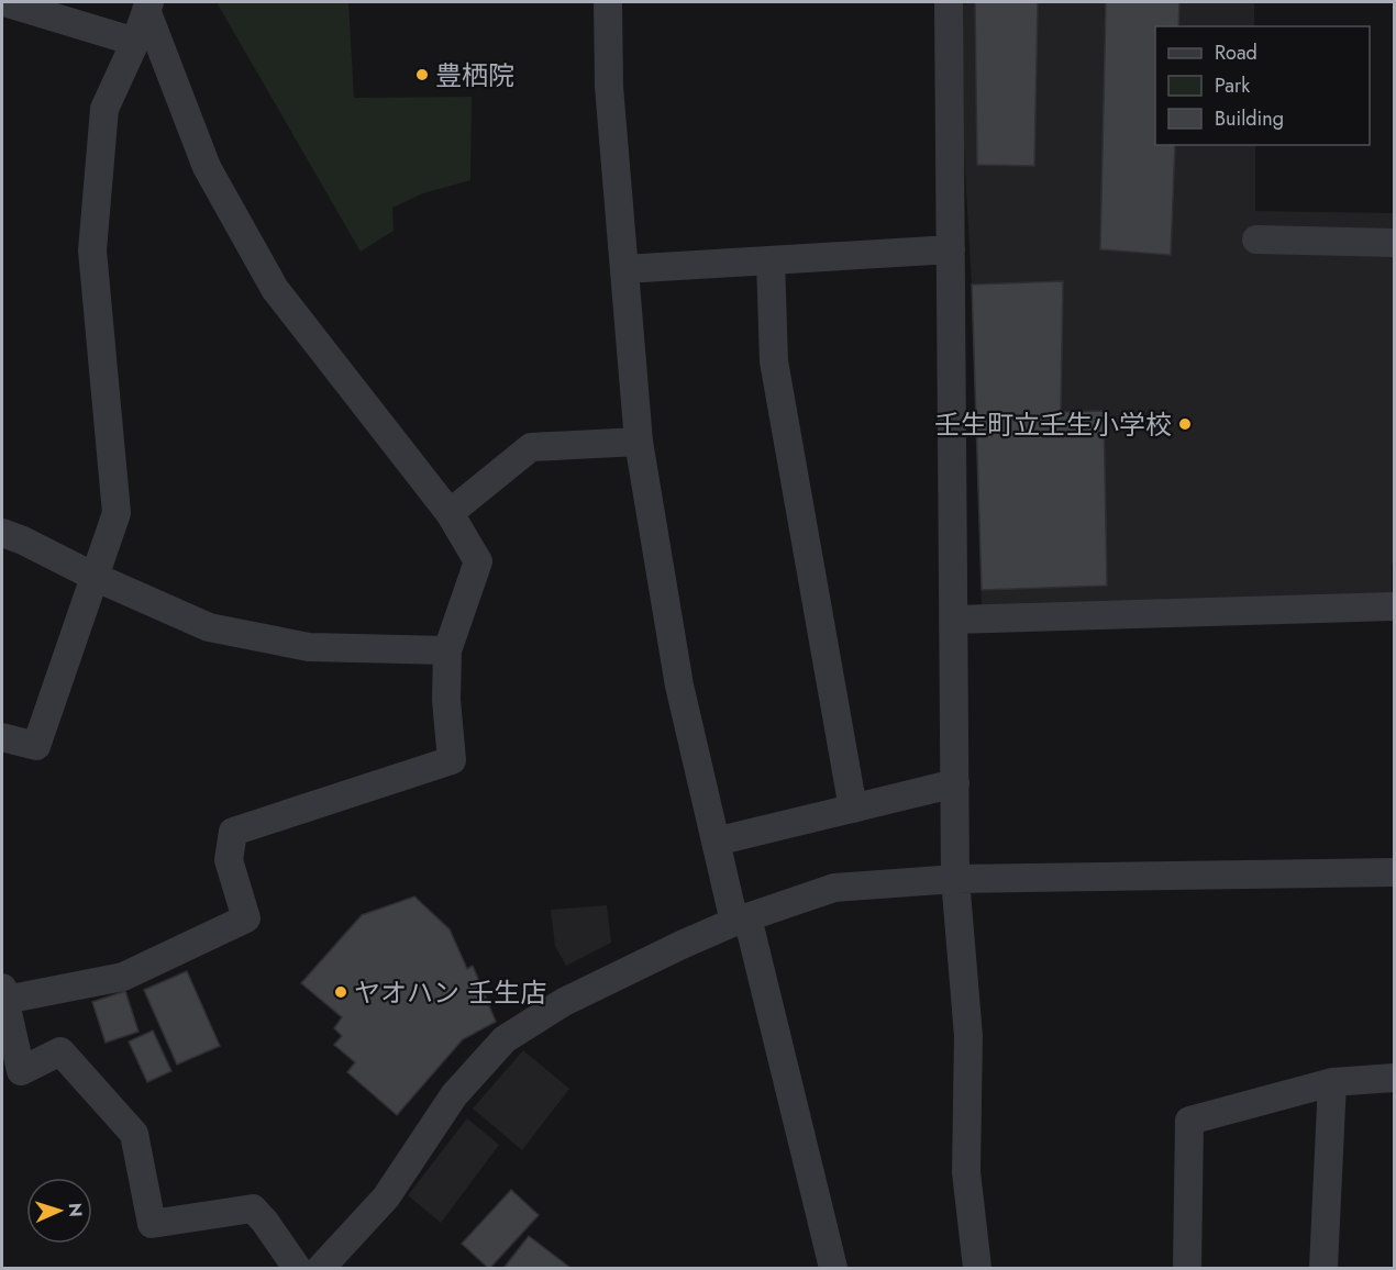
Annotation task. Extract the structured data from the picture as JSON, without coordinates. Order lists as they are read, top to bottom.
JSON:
{
  "places": ["豊栖院", "壬生町立壬生小学校", "ヤオハン 壬生店"],
  "legend": ["Road", "Park", "Building"],
  "north": "right"
}
